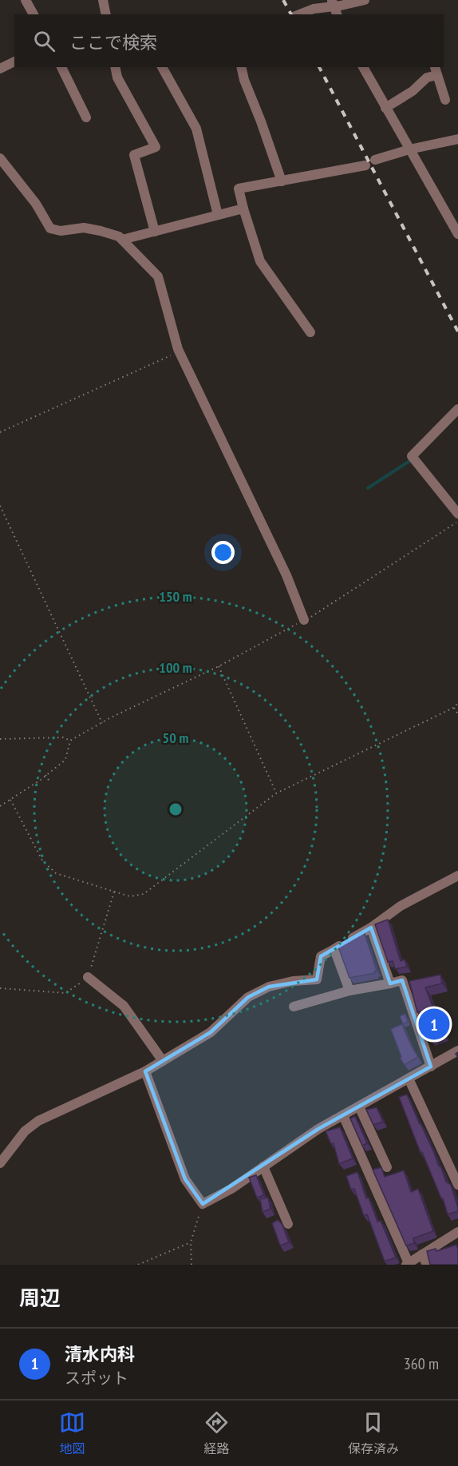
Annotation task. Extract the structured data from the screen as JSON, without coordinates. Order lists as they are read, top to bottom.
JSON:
{
  "page": {
    "search": "ここで検索",
    "pins": "1",
    "heading": "周辺",
    "list": [
      {
        "mark": "1",
        "name": "清水内科",
        "note": "スポット",
        "value": "360 m"
      }
    ],
    "nav": ["地図", "経路", "保存済み"]
  },
  "rings": ["150 m", "100 m", "50 m"]
}
